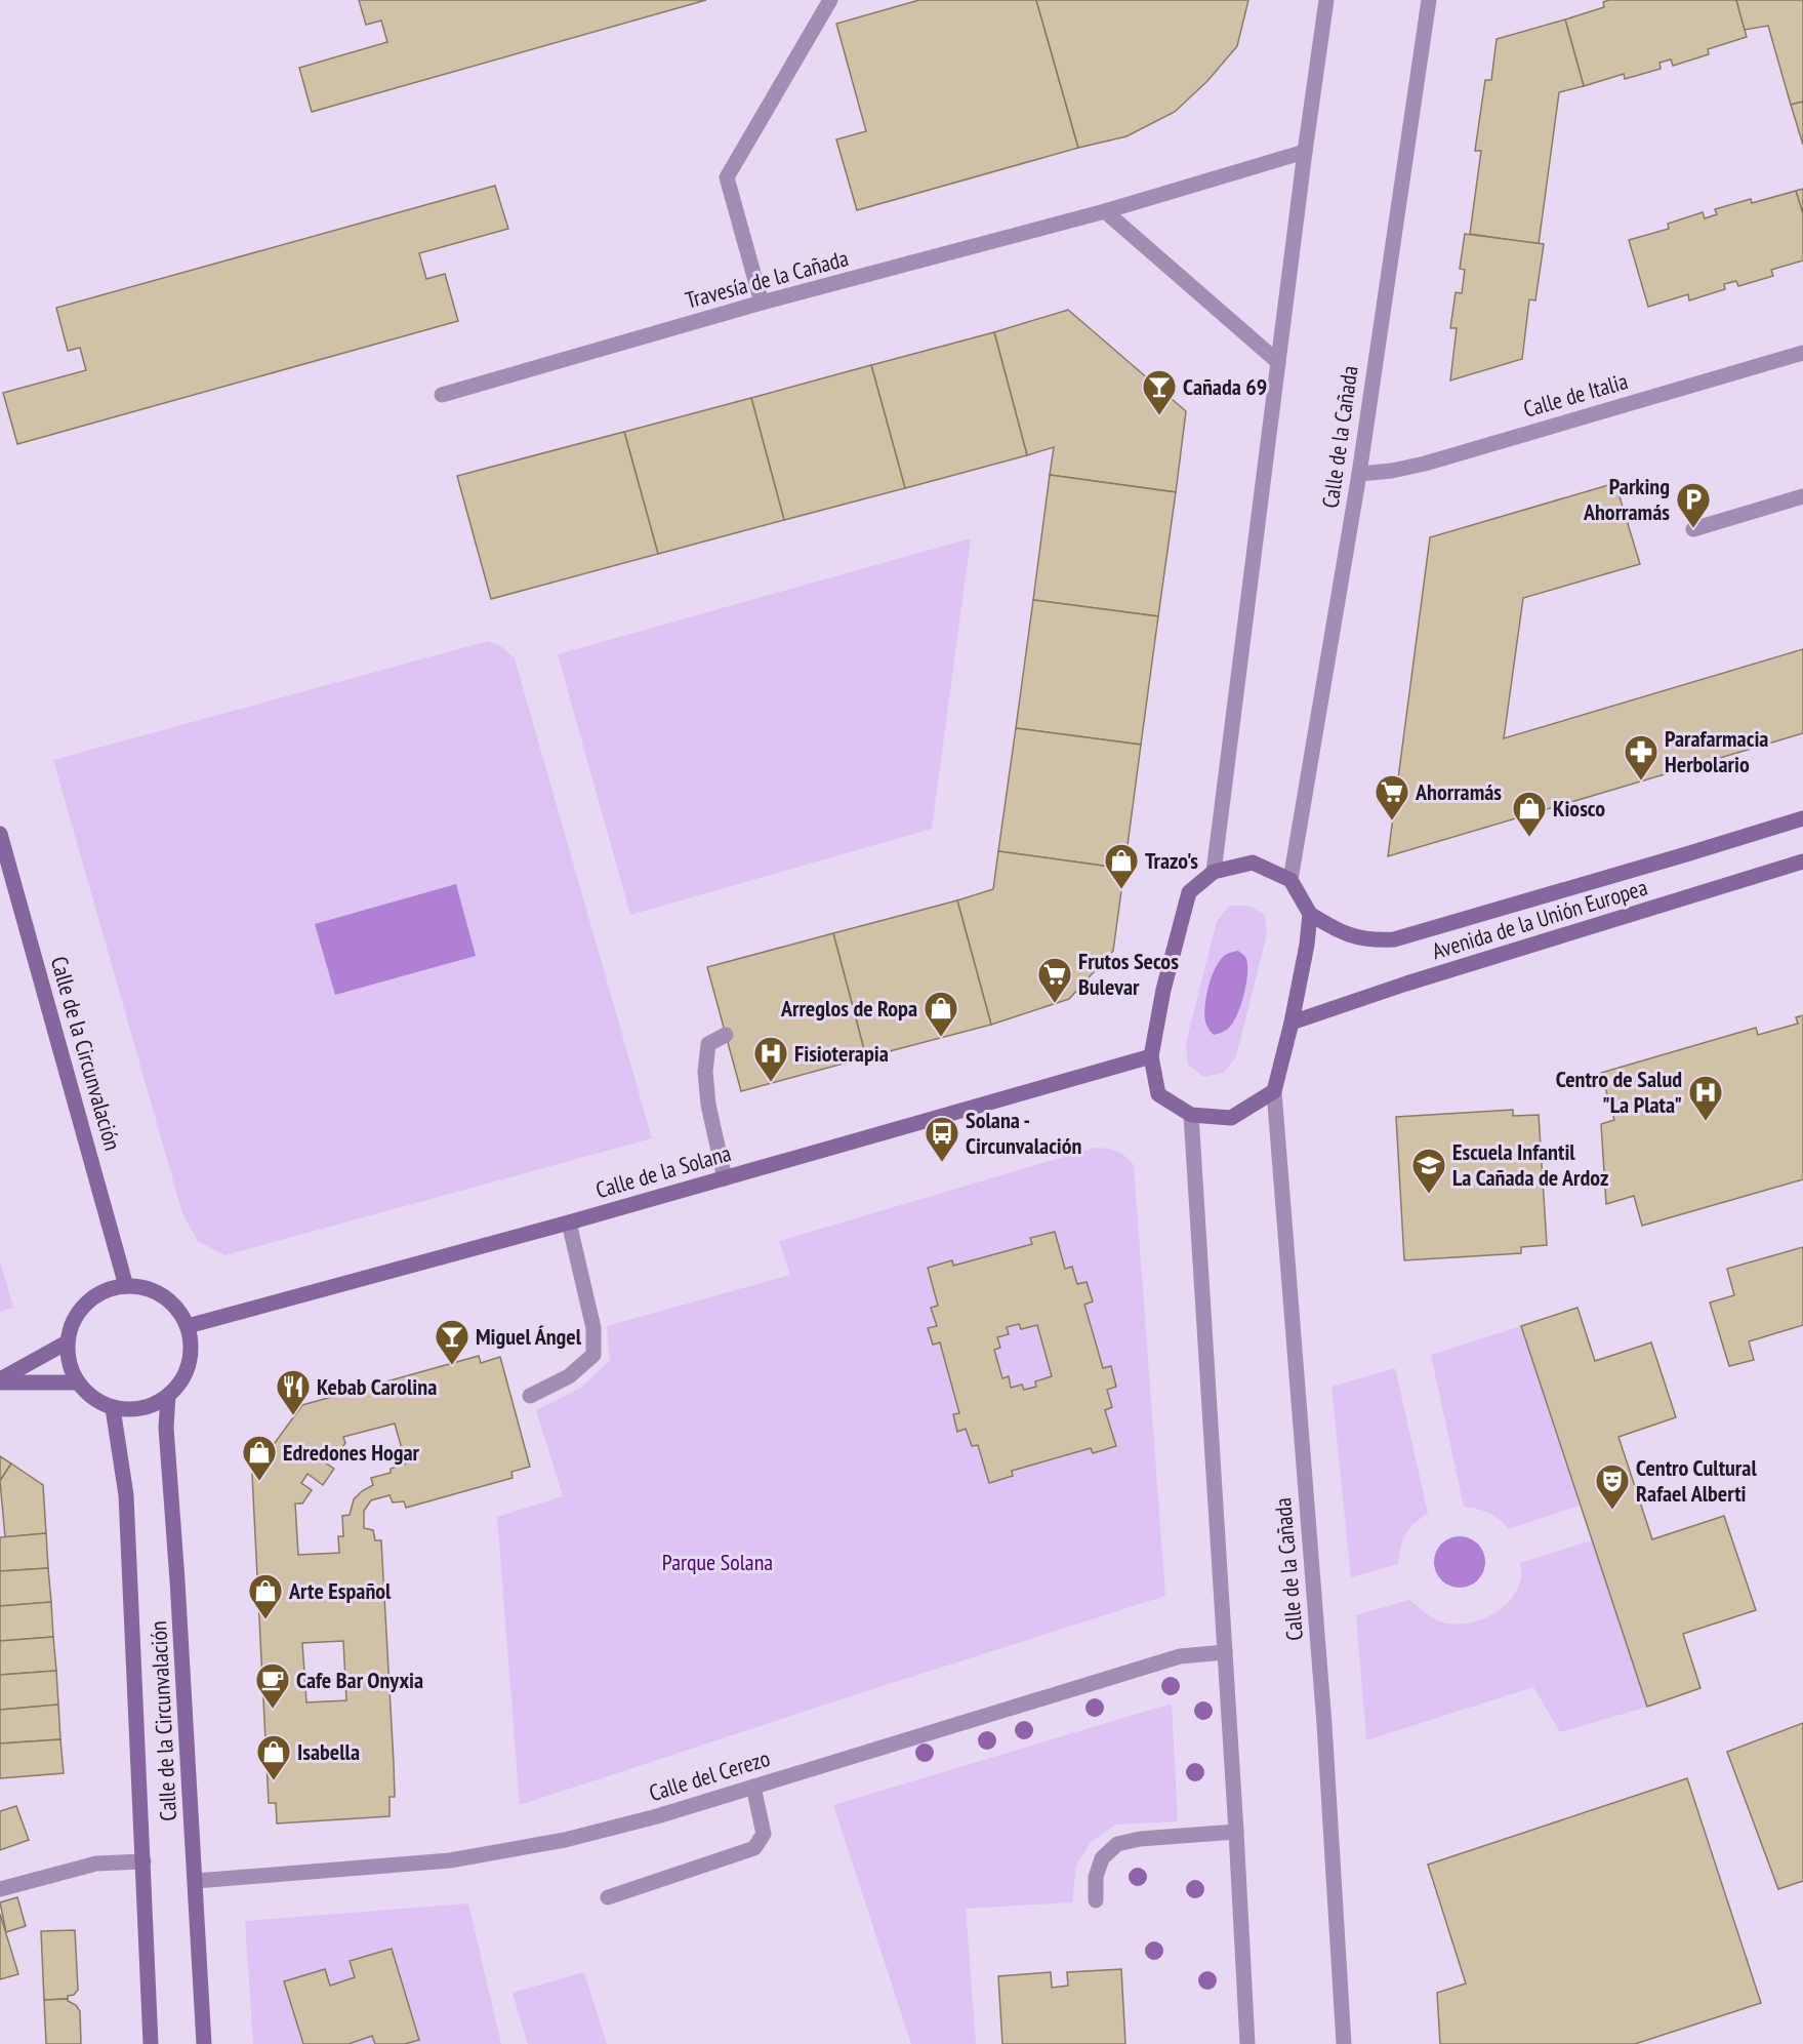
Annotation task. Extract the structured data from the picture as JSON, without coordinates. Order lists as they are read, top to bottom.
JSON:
{
  "streets": {
    "street": [
      "Travesía de la Cañada",
      "Calle de Italia",
      "Calle de la Cañada",
      "Avenida de la Unión Europea",
      "Calle de la Circunvalación",
      "Calle de la Solana",
      "Calle del Cerezo"
    ]
  },
  "crossings": [
    ["Calle de Italia", "Calle de la Cañada"],
    ["Calle de la Circunvalación", "Calle de la Solana"],
    ["Calle de la Circunvalación", "Calle del Cerezo"]
  ],
  "parks": ["Parque Solana"],
  "places": {
    "bar": ["Cañada 69", "Miguel Ángel"],
    "parking": ["Parking Ahorramás"],
    "pharmacy": ["Parafarmacia Herbolario"],
    "supermarket": ["Ahorramás", "Frutos Secos Bulevar"],
    "shop": [
      "Kiosco",
      "Trazo's",
      "Arreglos de Ropa",
      "Edredones Hogar",
      "Arte Español",
      "Isabella"
    ],
    "hospital": ["Fisioterapia", "Centro de Salud \"La Plata\""],
    "bus stop": ["Solana - Circunvalación"],
    "school or university": ["Escuela Infantil La Cañada de Ardoz"],
    "restaurant": ["Kebab Carolina"],
    "theatre": ["Centro Cultural Rafael Alberti"],
    "cafe": ["Cafe Bar Onyxia"]
  }
}
